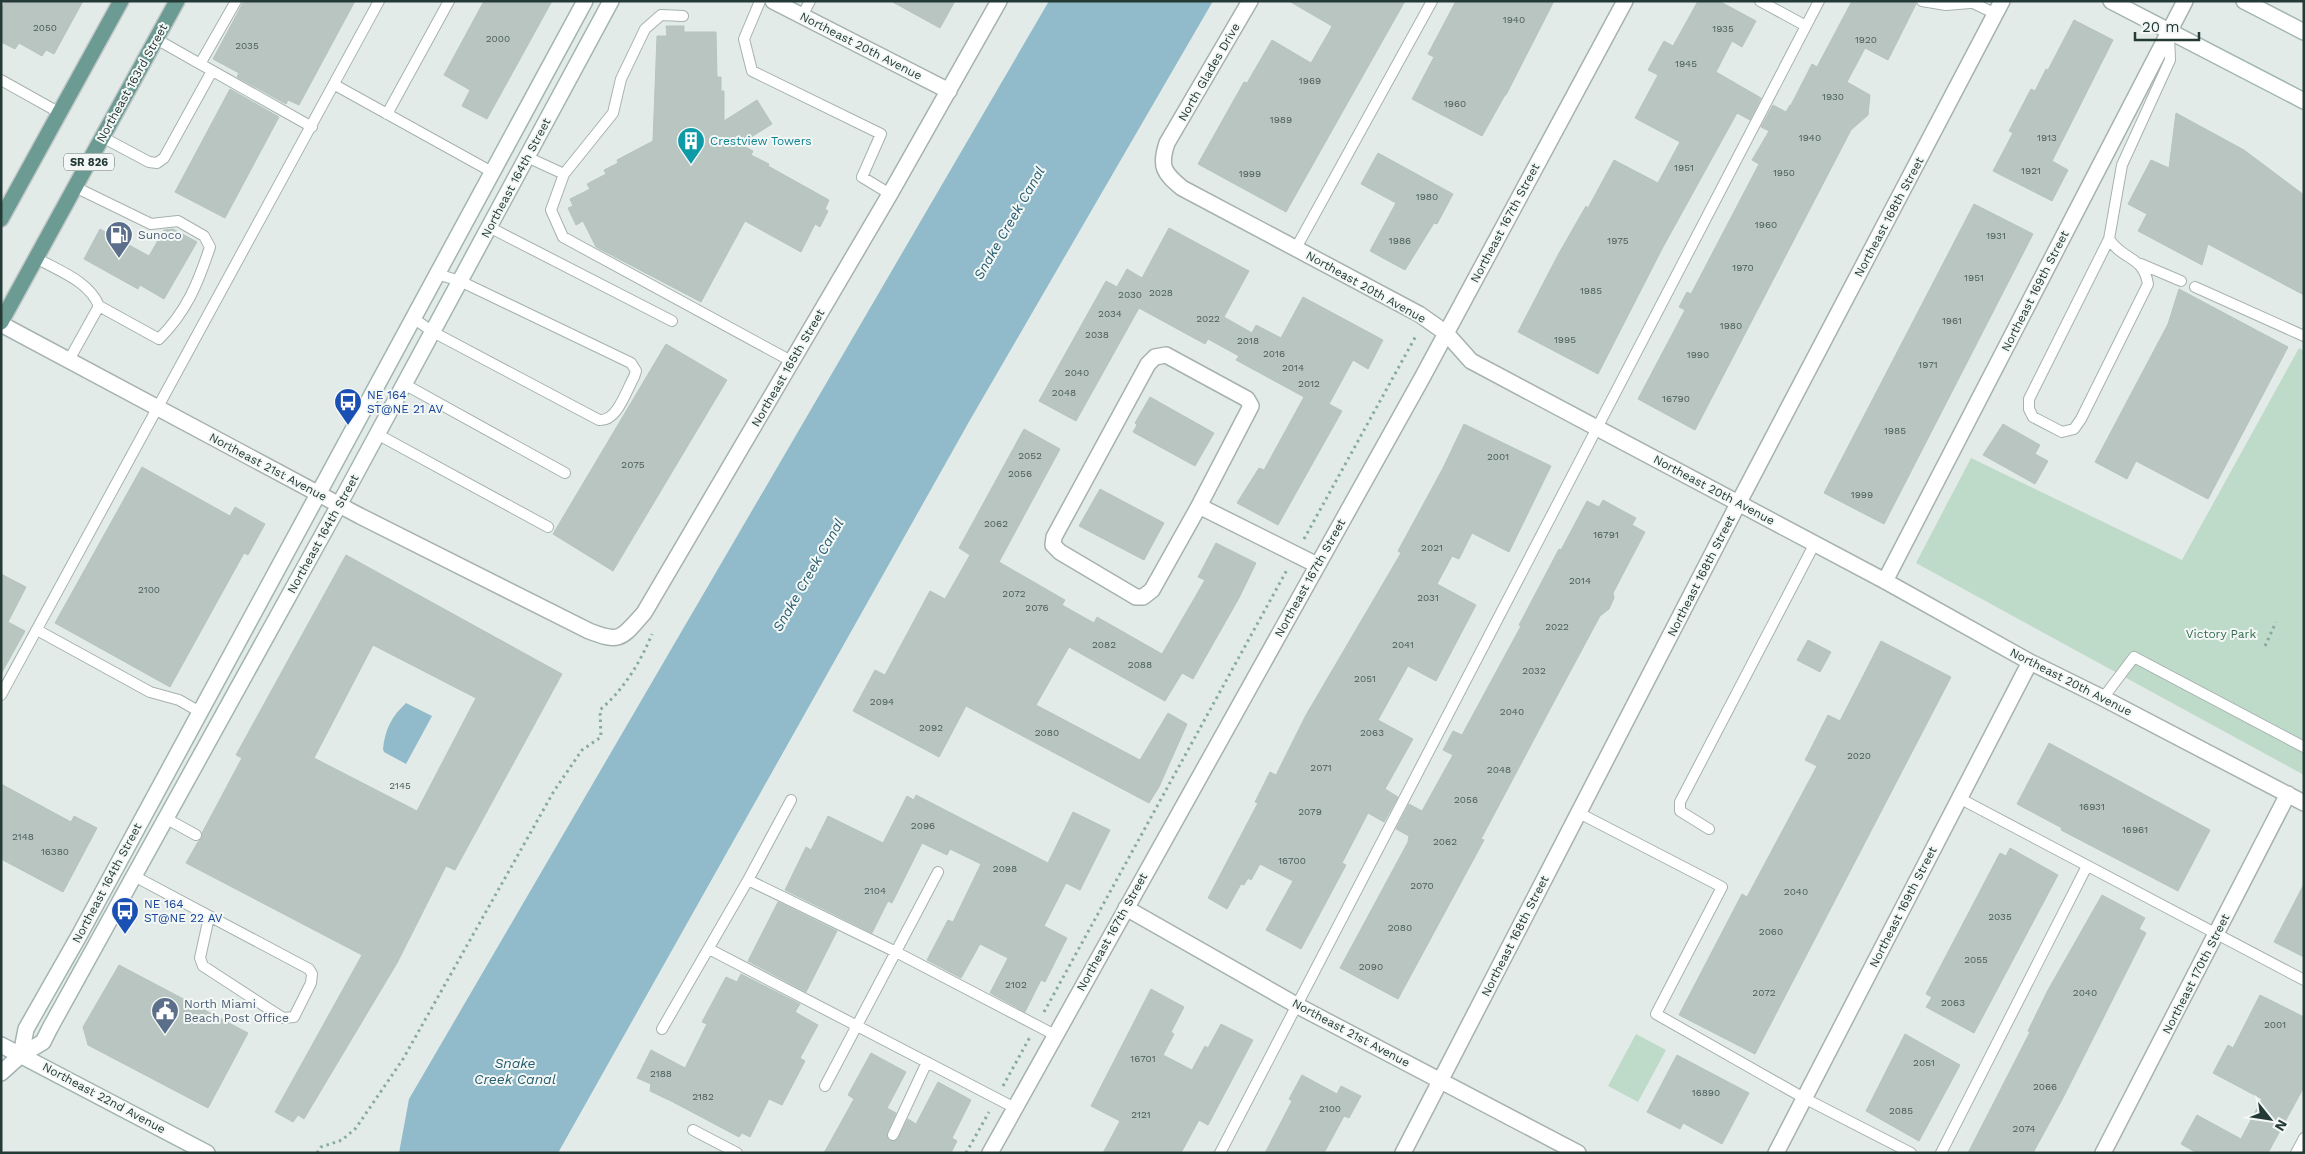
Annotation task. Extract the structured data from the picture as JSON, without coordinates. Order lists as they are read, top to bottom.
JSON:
{
  "streets": {
    "main road": ["Northeast 163rd Street", "SR 826"],
    "street": [
      "Northeast 20th Avenue",
      "North Glades Drive",
      "Northeast 164th Street",
      "Northeast 168th Street",
      "Northeast 167th Street",
      "Northeast 169th Street",
      "Northeast 165th Street",
      "Northeast 21st Avenue",
      "Northeast 170th Street",
      "Northeast 22nd Avenue"
    ]
  },
  "crossings": [
    ["Northeast 20th Avenue", "North Glades Drive"],
    ["Northeast 20th Avenue", "Northeast 168th Street"],
    ["Northeast 20th Avenue", "Northeast 167th Street"],
    ["Northeast 20th Avenue", "Northeast 169th Street"],
    ["Northeast 20th Avenue", "Northeast 165th Street"],
    ["Northeast 20th Avenue", "Northeast 170th Street"],
    ["Northeast 163rd Street", "Northeast 21st Avenue"],
    ["Northeast 164th Street", "Northeast 21st Avenue"],
    ["Northeast 164th Street", "Northeast 22nd Avenue"],
    ["Northeast 168th Street", "Northeast 21st Avenue"],
    ["Northeast 167th Street", "Northeast 21st Avenue"],
    ["Northeast 165th Street", "Northeast 21st Avenue"]
  ],
  "water": ["Snake Creek Canal"],
  "parks": ["Victory Park"],
  "places": {
    "building": ["Crestview Towers"],
    "fuel station": ["Sunoco"],
    "bus stop": ["NE 164 ST@NE 21 AV", "NE 164 ST@NE 22 AV"],
    "public building": ["North Miami Beach Post Office"]
  },
  "house_numbers": [
    "1940",
    "2050",
    "1935",
    "2000",
    "1920",
    "2035",
    "1945",
    "1969",
    "1930",
    "1960",
    "1989",
    "1940",
    "1913",
    "1951",
    "1921",
    "1950",
    "1999",
    "1980",
    "1960",
    "1931",
    "1986",
    "1975",
    "1970",
    "1951",
    "1985",
    "2028",
    "2030",
    "2034",
    "2022",
    "1961",
    "1980",
    "2038",
    "1995",
    "2018",
    "2016",
    "1990",
    "1971",
    "2014",
    "2040",
    "2012",
    "2048",
    "16790",
    "1985",
    "2052",
    "2001",
    "2075",
    "2056",
    "1999",
    "2062",
    "16791",
    "2021",
    "2014",
    "2100",
    "2072",
    "2031",
    "2076",
    "2022",
    "2082",
    "2041",
    "2088",
    "2032",
    "2051",
    "2094",
    "2040",
    "2092",
    "2080",
    "2063",
    "2020",
    "2071",
    "2048",
    "2145",
    "2056",
    "16931",
    "2079",
    "2096",
    "16961",
    "2148",
    "2062",
    "16380",
    "16700",
    "2098",
    "2070",
    "2104",
    "2040",
    "2035",
    "2080",
    "2060",
    "2055",
    "2090",
    "2102",
    "2072",
    "2040",
    "2063",
    "2001",
    "16701",
    "2051",
    "2188",
    "2066",
    "16890",
    "2182",
    "2100",
    "2085",
    "2121",
    "2074"
  ],
  "scale_bar": "20 m",
  "north": "bottom right"
}
